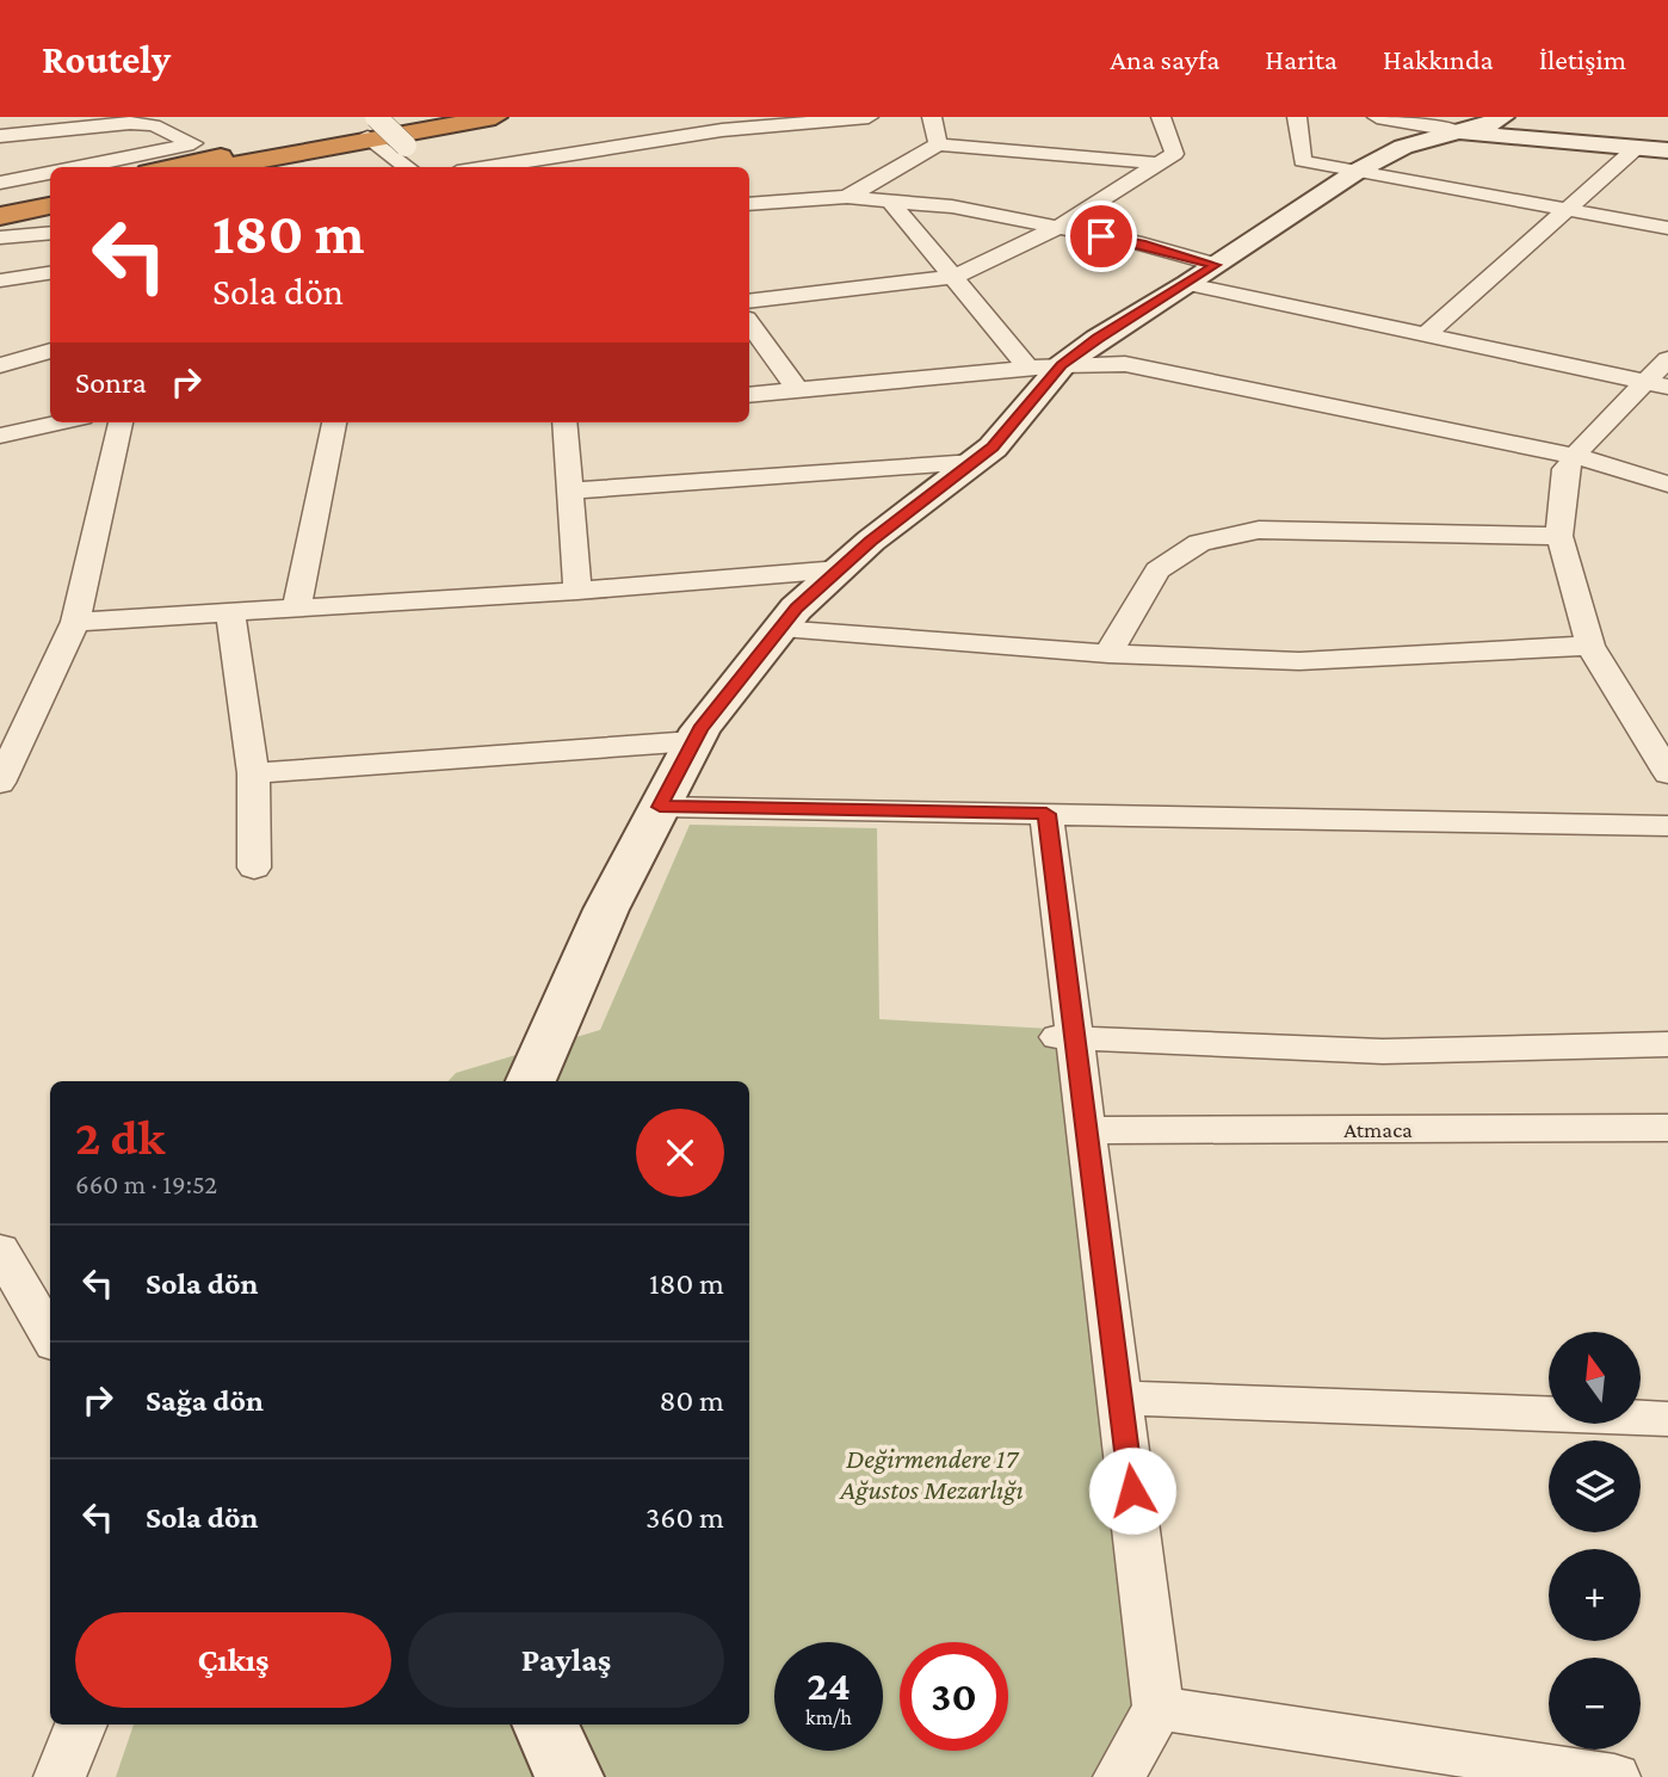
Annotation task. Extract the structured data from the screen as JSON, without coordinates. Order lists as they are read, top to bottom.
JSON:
{
  "streets": {
    "street": ["Atmaca"]
  },
  "parks": ["Değirmendere 17 Ağustos Mezarlığı"],
  "north": "top",
  "page": {
    "header": "Routely",
    "nav": [
      "Ana sayfa",
      "Harita",
      "Hakkında",
      "İletişim"
    ],
    "turn": ["180 m", "Sola dön"],
    "then": "Sonra",
    "heading": ["2 dk", "660 m · 19:52"],
    "list": [
      {
        "name": "Sola dön",
        "value": "180 m"
      },
      {
        "name": "Sağa dön",
        "value": "80 m"
      },
      {
        "name": "Sola dön",
        "value": "360 m"
      }
    ],
    "map_buttons": ["+", "−"],
    "buttons": ["Çıkış", "Paylaş"],
    "speed": "24 km/h",
    "limit": "30"
  }
}
